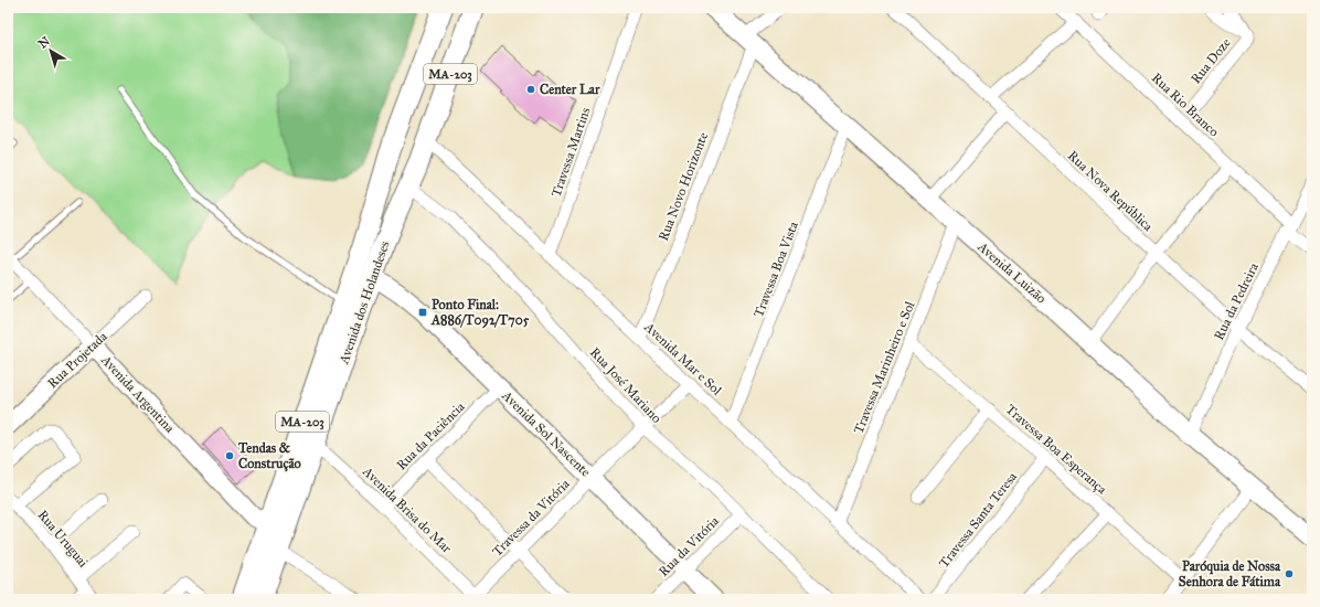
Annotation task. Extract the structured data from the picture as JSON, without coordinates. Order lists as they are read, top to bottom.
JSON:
{
  "streets": {
    "main road": ["MA-203", "Avenida dos Holandeses"],
    "street": [
      "Rua Doze",
      "Rua Rio Branco",
      "Travessa Martins",
      "Rua Novo Horizonte",
      "Rua Nova República",
      "Travessa Boa Vista",
      "Avenida Luizão",
      "Rua da Pedreira",
      "Avenida Mar e Sol",
      "Rua Projetada",
      "Travessa Marinheiro e Sol",
      "Rua José Mariano",
      "Avenida Argentina",
      "Avenida Sol Nascente",
      "Rua da Paciência",
      "Travessa Boa Esperança",
      "Avenida Brisa do Mar",
      "Travessa da Vitória",
      "Travessa Santa Teresa",
      "Rua Uruguai",
      "Rua da Vitória"
    ]
  },
  "crossings": [
    ["Rua Rio Branco", "Rua da Pedreira"],
    ["Travessa Martins", "Avenida Mar e Sol"],
    ["Rua Novo Horizonte", "Avenida Luizão"],
    ["Rua Novo Horizonte", "Avenida Mar e Sol"],
    ["Rua Nova República", "Rua da Pedreira"],
    ["Travessa Boa Vista", "Avenida Luizão"],
    ["Travessa Boa Vista", "Avenida Mar e Sol"],
    ["Avenida Luizão", "Rua da Pedreira"],
    ["Avenida Luizão", "Travessa Marinheiro e Sol"],
    ["Avenida dos Holandeses", "Avenida Mar e Sol"],
    ["Avenida dos Holandeses", "Rua José Mariano"],
    ["Avenida dos Holandeses", "Avenida Argentina"],
    ["Avenida dos Holandeses", "Avenida Sol Nascente"],
    ["Avenida dos Holandeses", "Avenida Brisa do Mar"],
    ["Avenida Mar e Sol", "Travessa Marinheiro e Sol"],
    ["Avenida Mar e Sol", "Travessa da Vitória"],
    ["Rua Projetada", "Avenida Argentina"],
    ["Travessa Marinheiro e Sol", "Travessa Boa Esperança"],
    ["Rua José Mariano", "Travessa da Vitória"],
    ["Rua José Mariano", "Rua da Vitória"],
    ["Avenida Sol Nascente", "Rua da Paciência"],
    ["Avenida Sol Nascente", "Travessa da Vitória"],
    ["Avenida Sol Nascente", "Rua da Vitória"],
    ["Rua da Paciência", "Avenida Brisa do Mar"],
    ["Travessa Boa Esperança", "Travessa Santa Teresa"],
    ["Avenida Brisa do Mar", "Travessa da Vitória"]
  ],
  "places": {
    "other": ["Center Lar", "Tendas & Construção", "Paróquia de Nossa Senhora de Fátima"],
    "transit": ["Ponto Final: A886/T092/T705"]
  },
  "north": "top left"
}
